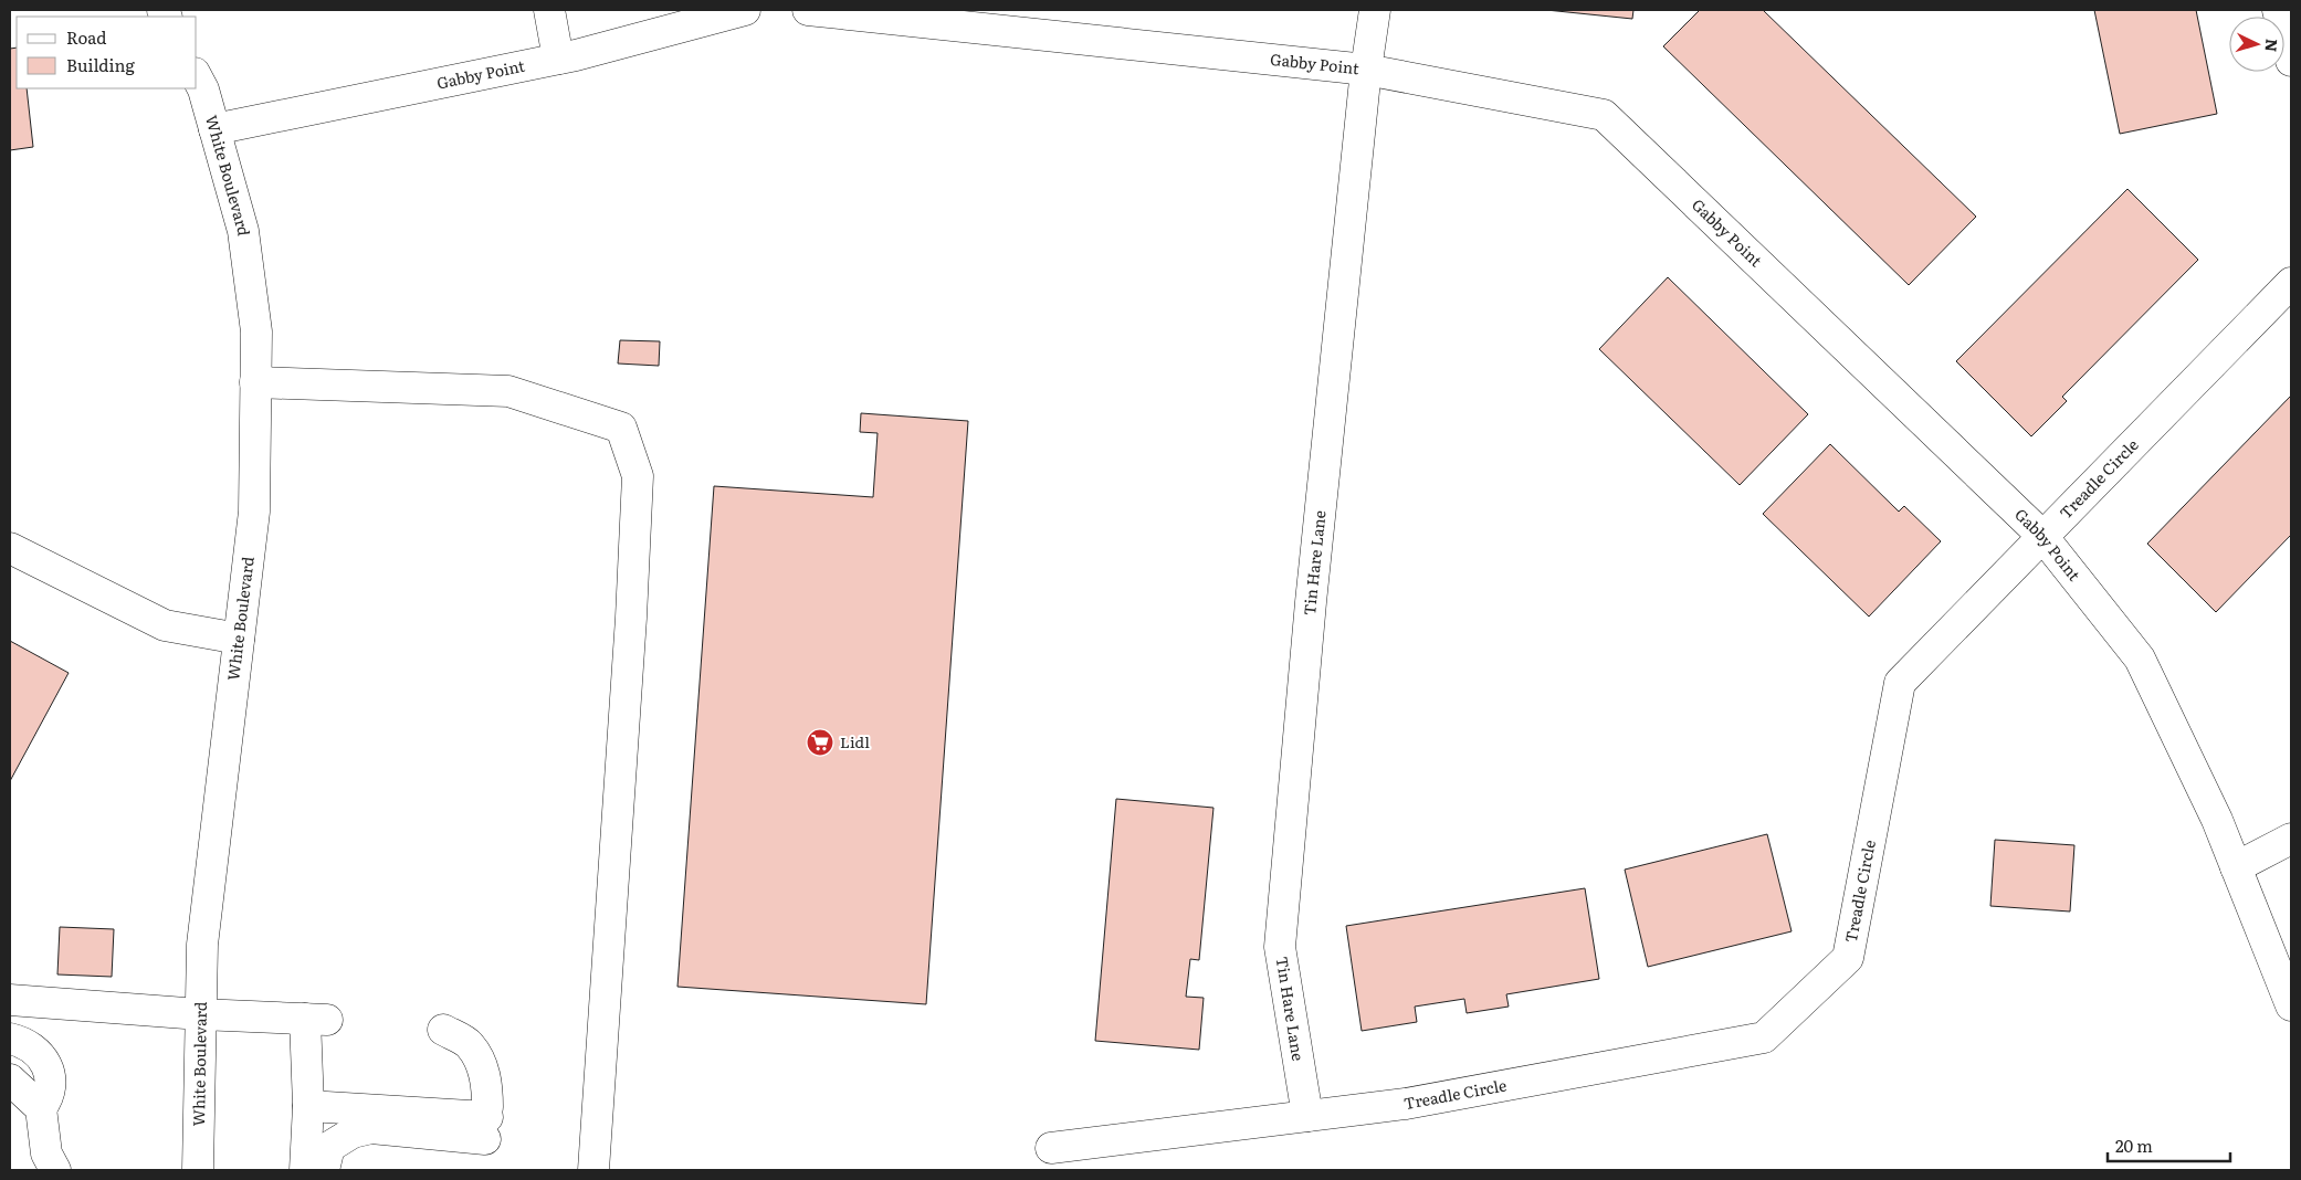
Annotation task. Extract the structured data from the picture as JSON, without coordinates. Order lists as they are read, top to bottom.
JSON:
{
  "streets": {
    "street": [
      "Gabby Point",
      "White Boulevard",
      "Treadle Circle",
      "Tin Hare Lane"
    ]
  },
  "crossings": [
    ["Gabby Point", "White Boulevard"],
    ["Gabby Point", "Treadle Circle"],
    ["Gabby Point", "Tin Hare Lane"],
    ["Treadle Circle", "Tin Hare Lane"]
  ],
  "places": {
    "supermarket": ["Lidl"]
  },
  "legend": ["Road", "Building"],
  "scale_bar": "20 m",
  "north": "right"
}
